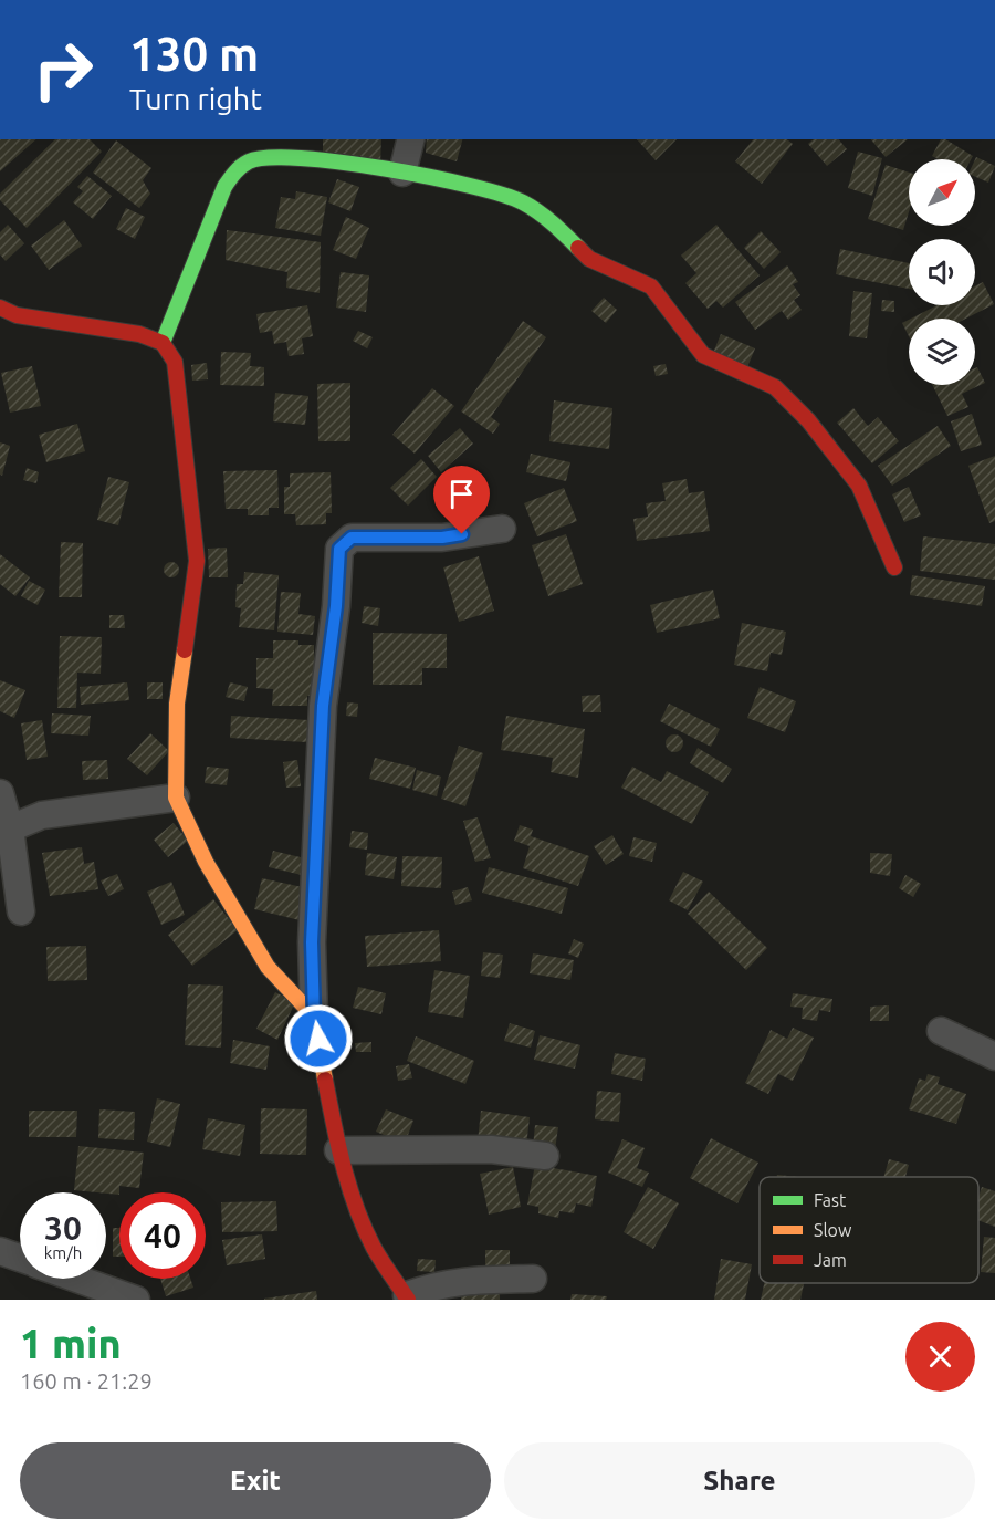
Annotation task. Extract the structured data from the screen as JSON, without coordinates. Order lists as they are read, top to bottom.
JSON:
{
  "legend": ["Fast", "Slow", "Jam"],
  "north": "top right",
  "page": {
    "turn": ["130 m", "Turn right"],
    "speed": "30 km/h",
    "limit": "40",
    "heading": ["1 min", "160 m · 21:29"],
    "buttons": ["Exit", "Share"]
  }
}
